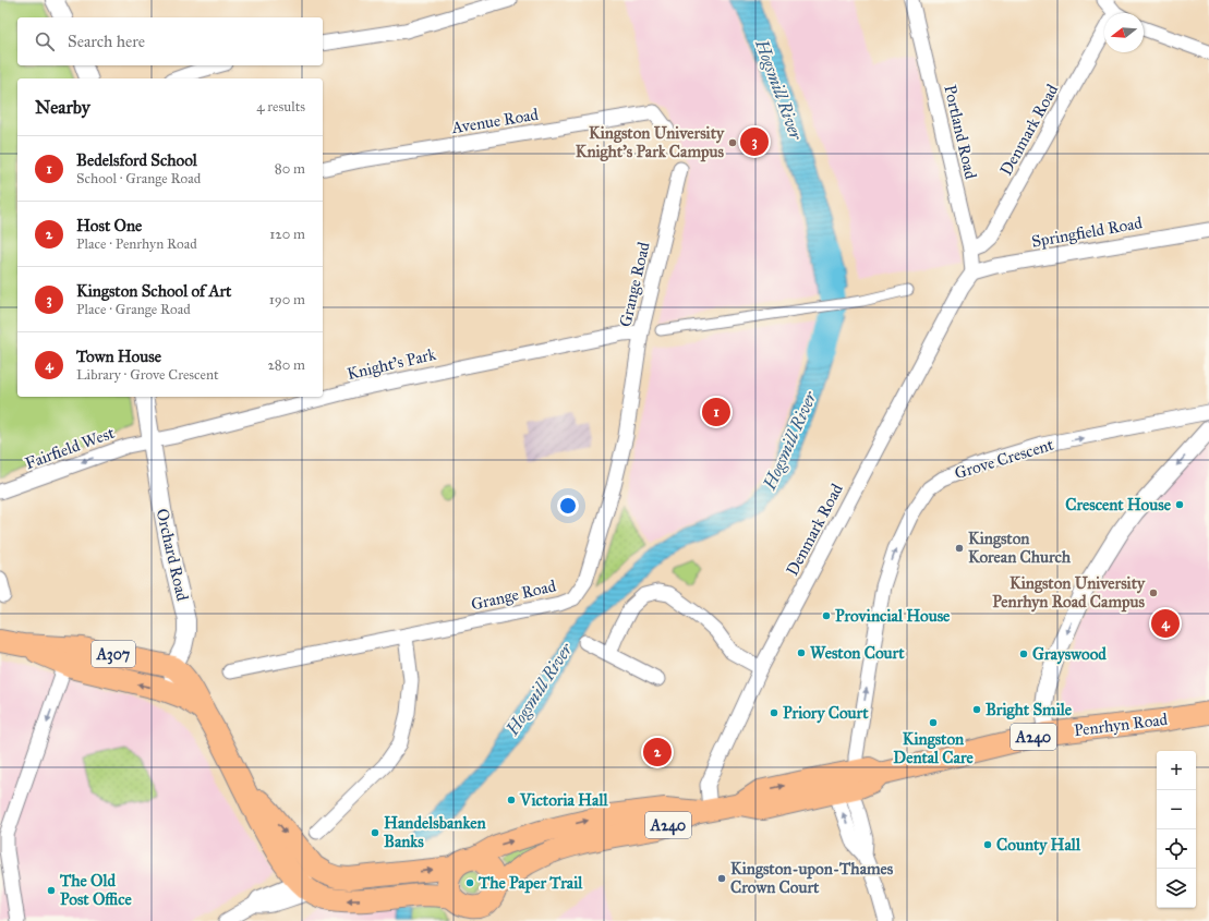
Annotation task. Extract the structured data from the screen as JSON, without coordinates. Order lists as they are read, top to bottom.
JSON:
{
  "streets": {
    "main road": ["A307", "Penrhyn Road", "A240"],
    "street": [
      "Avenue Road",
      "Denmark Road",
      "Portland Road",
      "Springfield Road",
      "Grange Road",
      "Knight's Park",
      "Fairfield West",
      "Grove Crescent",
      "Orchard Road"
    ]
  },
  "crossings": [
    ["Denmark Road", "Portland Road"],
    ["Denmark Road", "Springfield Road"],
    ["Denmark Road", "Penrhyn Road"],
    ["Portland Road", "Springfield Road"],
    ["Grange Road", "Knight's Park"],
    ["Knight's Park", "Fairfield West"],
    ["Knight's Park", "Orchard Road"],
    ["Fairfield West", "Orchard Road"],
    ["Grove Crescent", "Penrhyn Road"],
    ["Orchard Road", "A307"],
    ["A307", "Penrhyn Road"]
  ],
  "one_way": ["Fairfield West", "Grove Crescent"],
  "water": ["Hogsmill River"],
  "places": [
    "Kingston University Knight's Park Campus",
    "Crescent House",
    "Kingston Korean Church",
    "Kingston University Penrhyn Road Campus",
    "Provincial House",
    "Weston Court",
    "Grayswood",
    "Bright Smile",
    "Priory Court",
    "Kingston Dental Care",
    "Victoria Hall",
    "Handelsbanken Banks",
    "County Hall",
    "Kingston-upon-Thames Crown Court",
    "The Paper Trail",
    "The Old Post Office"
  ],
  "north": "left",
  "page": {
    "search": "Search here",
    "heading": ["Nearby", "4 results"],
    "pins": [
      "3",
      "1",
      "4",
      "2"
    ],
    "list": [
      {
        "mark": "1",
        "name": "Bedelsford School",
        "note": "School · Grange Road",
        "value": "80 m"
      },
      {
        "mark": "2",
        "name": "Host One",
        "note": "Place · Penrhyn Road",
        "value": "120 m"
      },
      {
        "mark": "3",
        "name": "Kingston School of Art",
        "note": "Place · Grange Road",
        "value": "190 m"
      },
      {
        "mark": "4",
        "name": "Town House",
        "note": "Library · Grove Crescent",
        "value": "280 m"
      }
    ],
    "map_buttons": ["+", "−"]
  }
}
